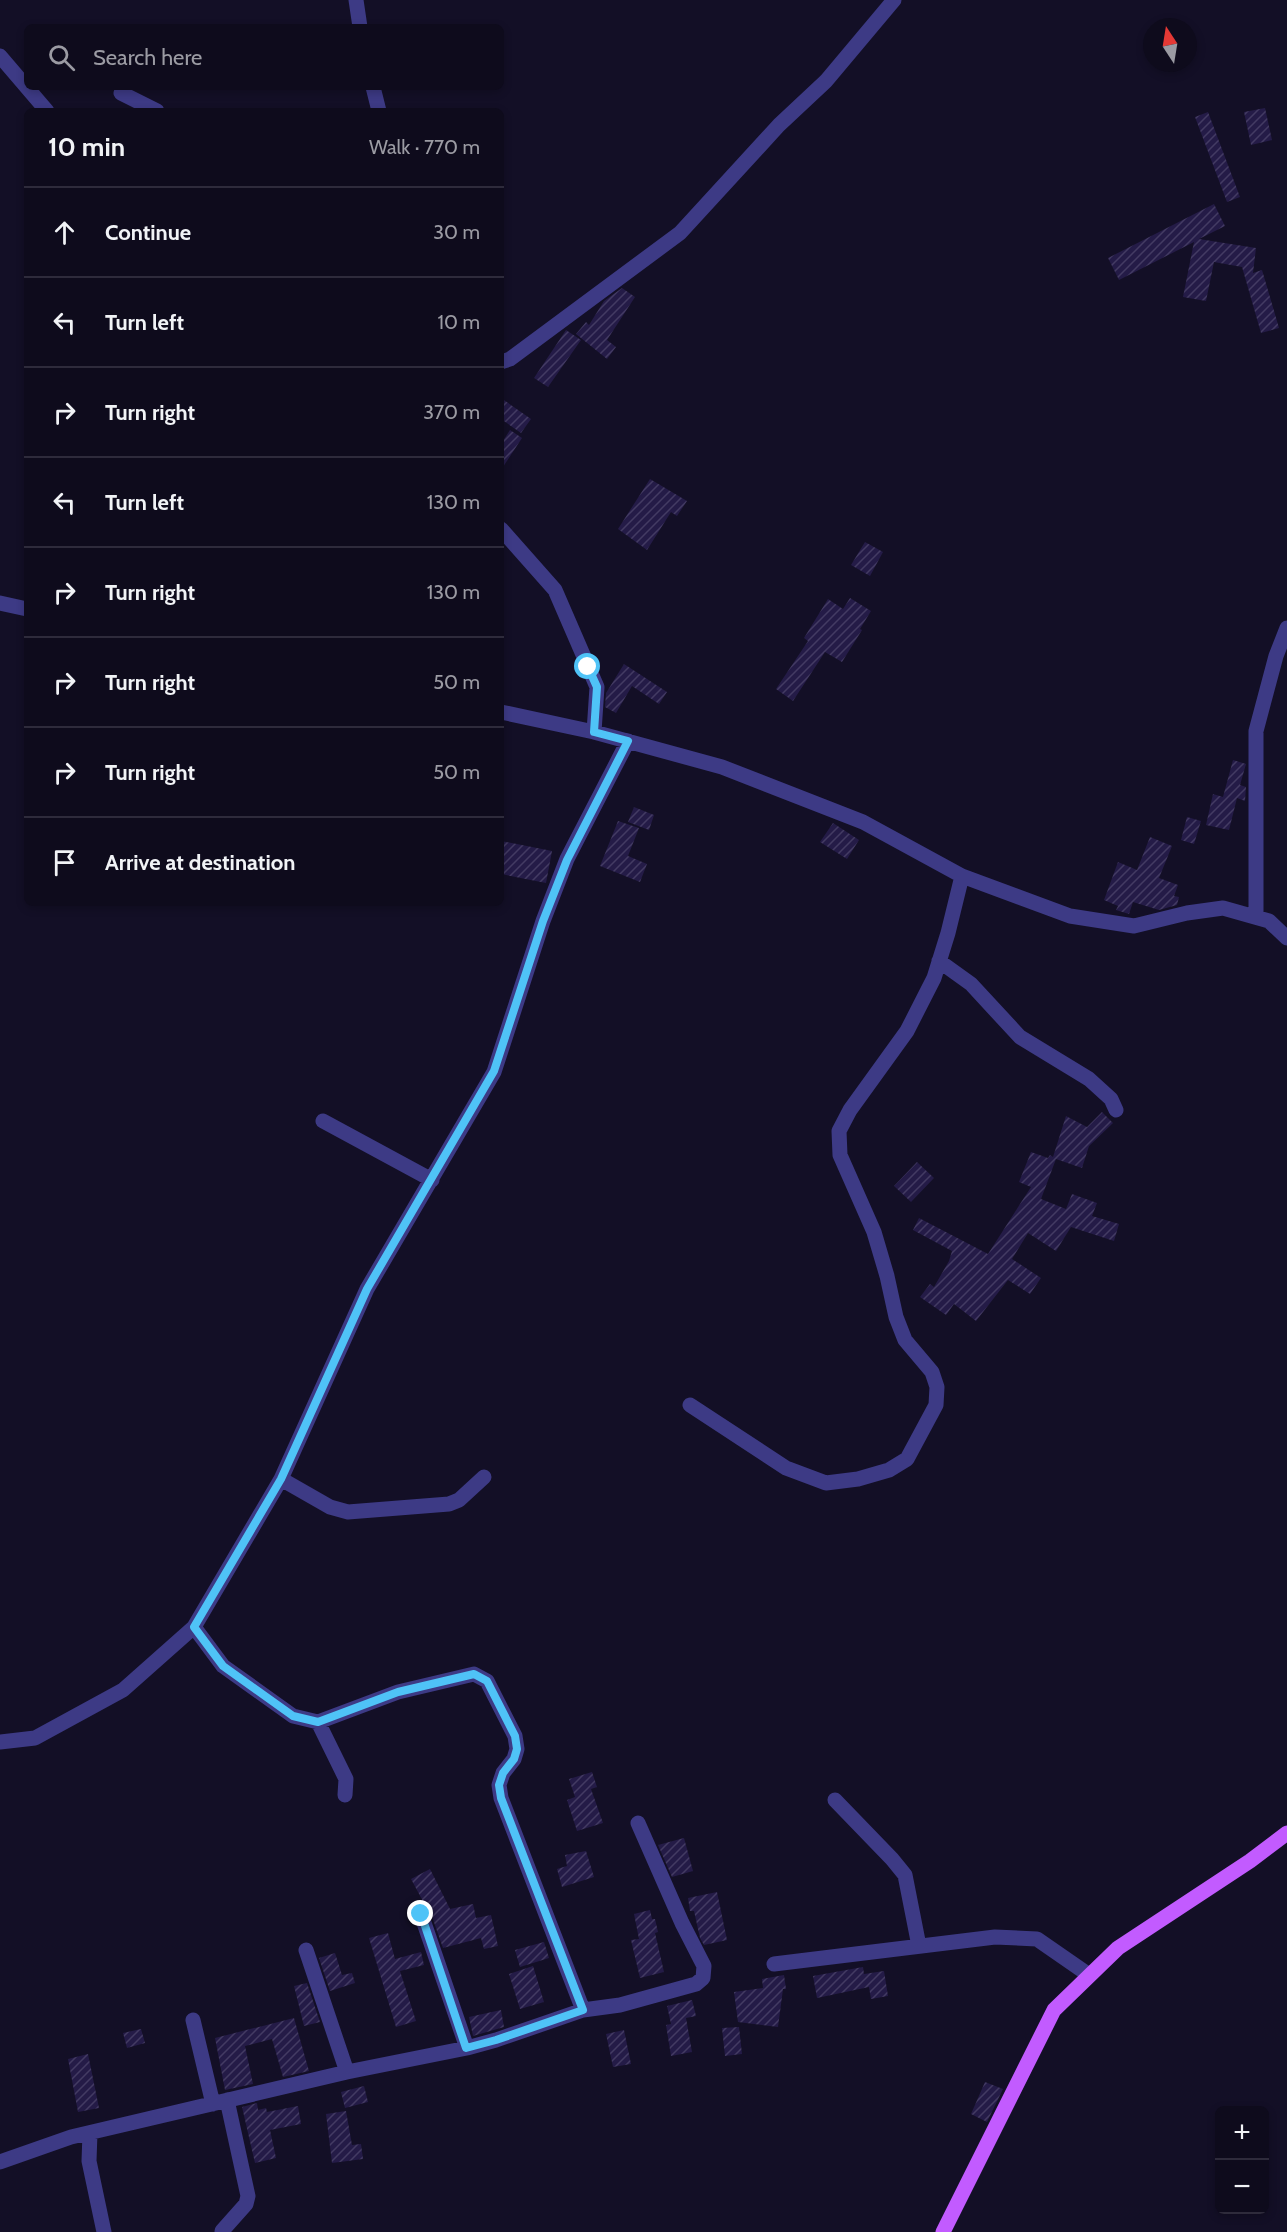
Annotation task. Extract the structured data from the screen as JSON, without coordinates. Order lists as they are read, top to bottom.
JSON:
{
  "north": "top",
  "page": {
    "search": "Search here",
    "heading": ["10 min", "Walk · 770 m"],
    "list": [
      ["Continue", "30 m"],
      ["Turn left", "10 m"],
      ["Turn right", "370 m"],
      ["Turn left", "130 m"],
      ["Turn right", "130 m"],
      ["Turn right", "50 m"],
      ["Turn right", "50 m"],
      "Arrive at destination"
    ],
    "map_buttons": ["+", "−"]
  }
}
